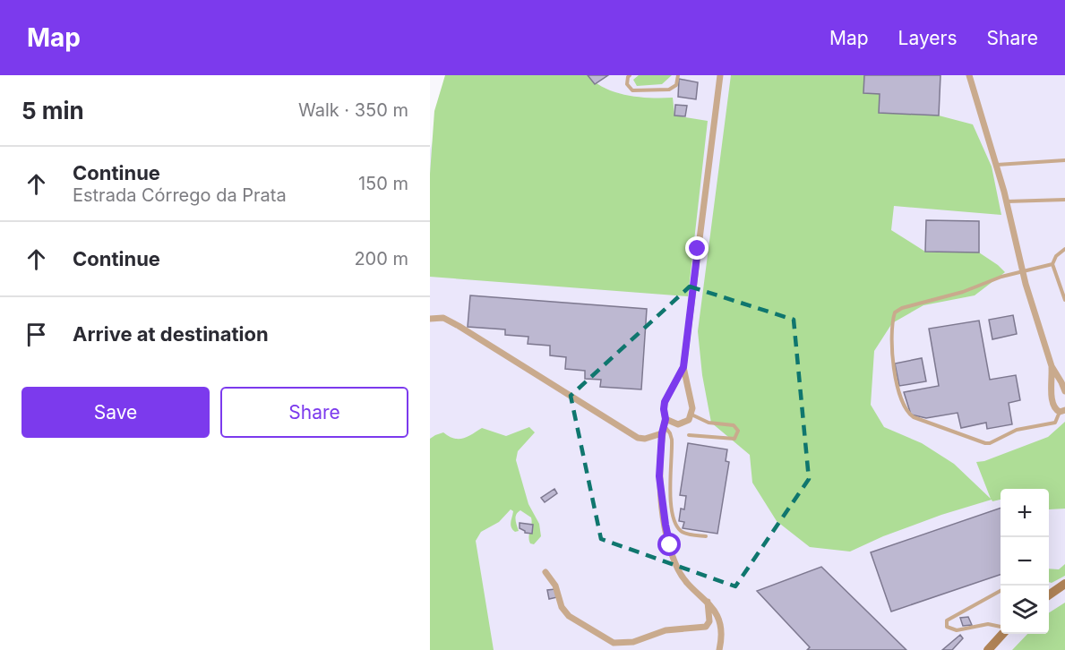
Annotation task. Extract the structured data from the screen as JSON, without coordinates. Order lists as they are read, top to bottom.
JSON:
{
  "page": {
    "header": "Map",
    "nav": ["Map", "Layers", "Share"],
    "heading": ["5 min", "Walk · 350 m"],
    "list": [
      ["Continue", "Estrada Córrego da Prata", "150 m"],
      ["Continue", "200 m"],
      "Arrive at destination"
    ],
    "buttons": ["Save", "Share"],
    "map_buttons": ["+", "−"]
  }
}
